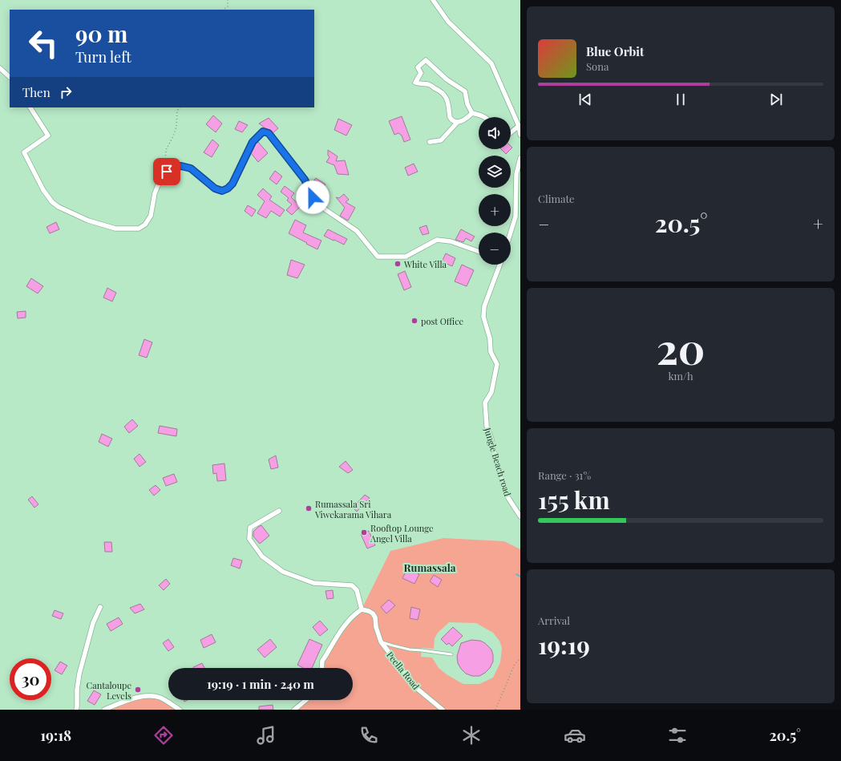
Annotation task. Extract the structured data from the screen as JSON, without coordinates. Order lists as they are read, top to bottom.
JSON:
{
  "streets": {
    "street": ["Jungle Beach road", "Peella Road"]
  },
  "districts": ["Rumassala"],
  "places": [
    "White Villa",
    "post Office",
    "Rumassala Sri Viwekarama Vihara",
    "Rooftop Lounge Angel Villa",
    "Cantaloupe Levels"
  ],
  "page": {
    "turn": ["90 m", "Turn left"],
    "song": ["Blue Orbit", "Sona"],
    "then": "Then",
    "map_buttons": ["+", "−"],
    "tile": [
      "Climate",
      ["20", "km/h"],
      ["Range · 31%", "155 km"],
      ["Arrival", "19:19"]
    ],
    "heat": ["−", "20.5°", "+"],
    "limit": "30",
    "trip": "19:19 · 1 min · 240 m",
    "tabs": ["19:18", "20.5°"]
  }
}
